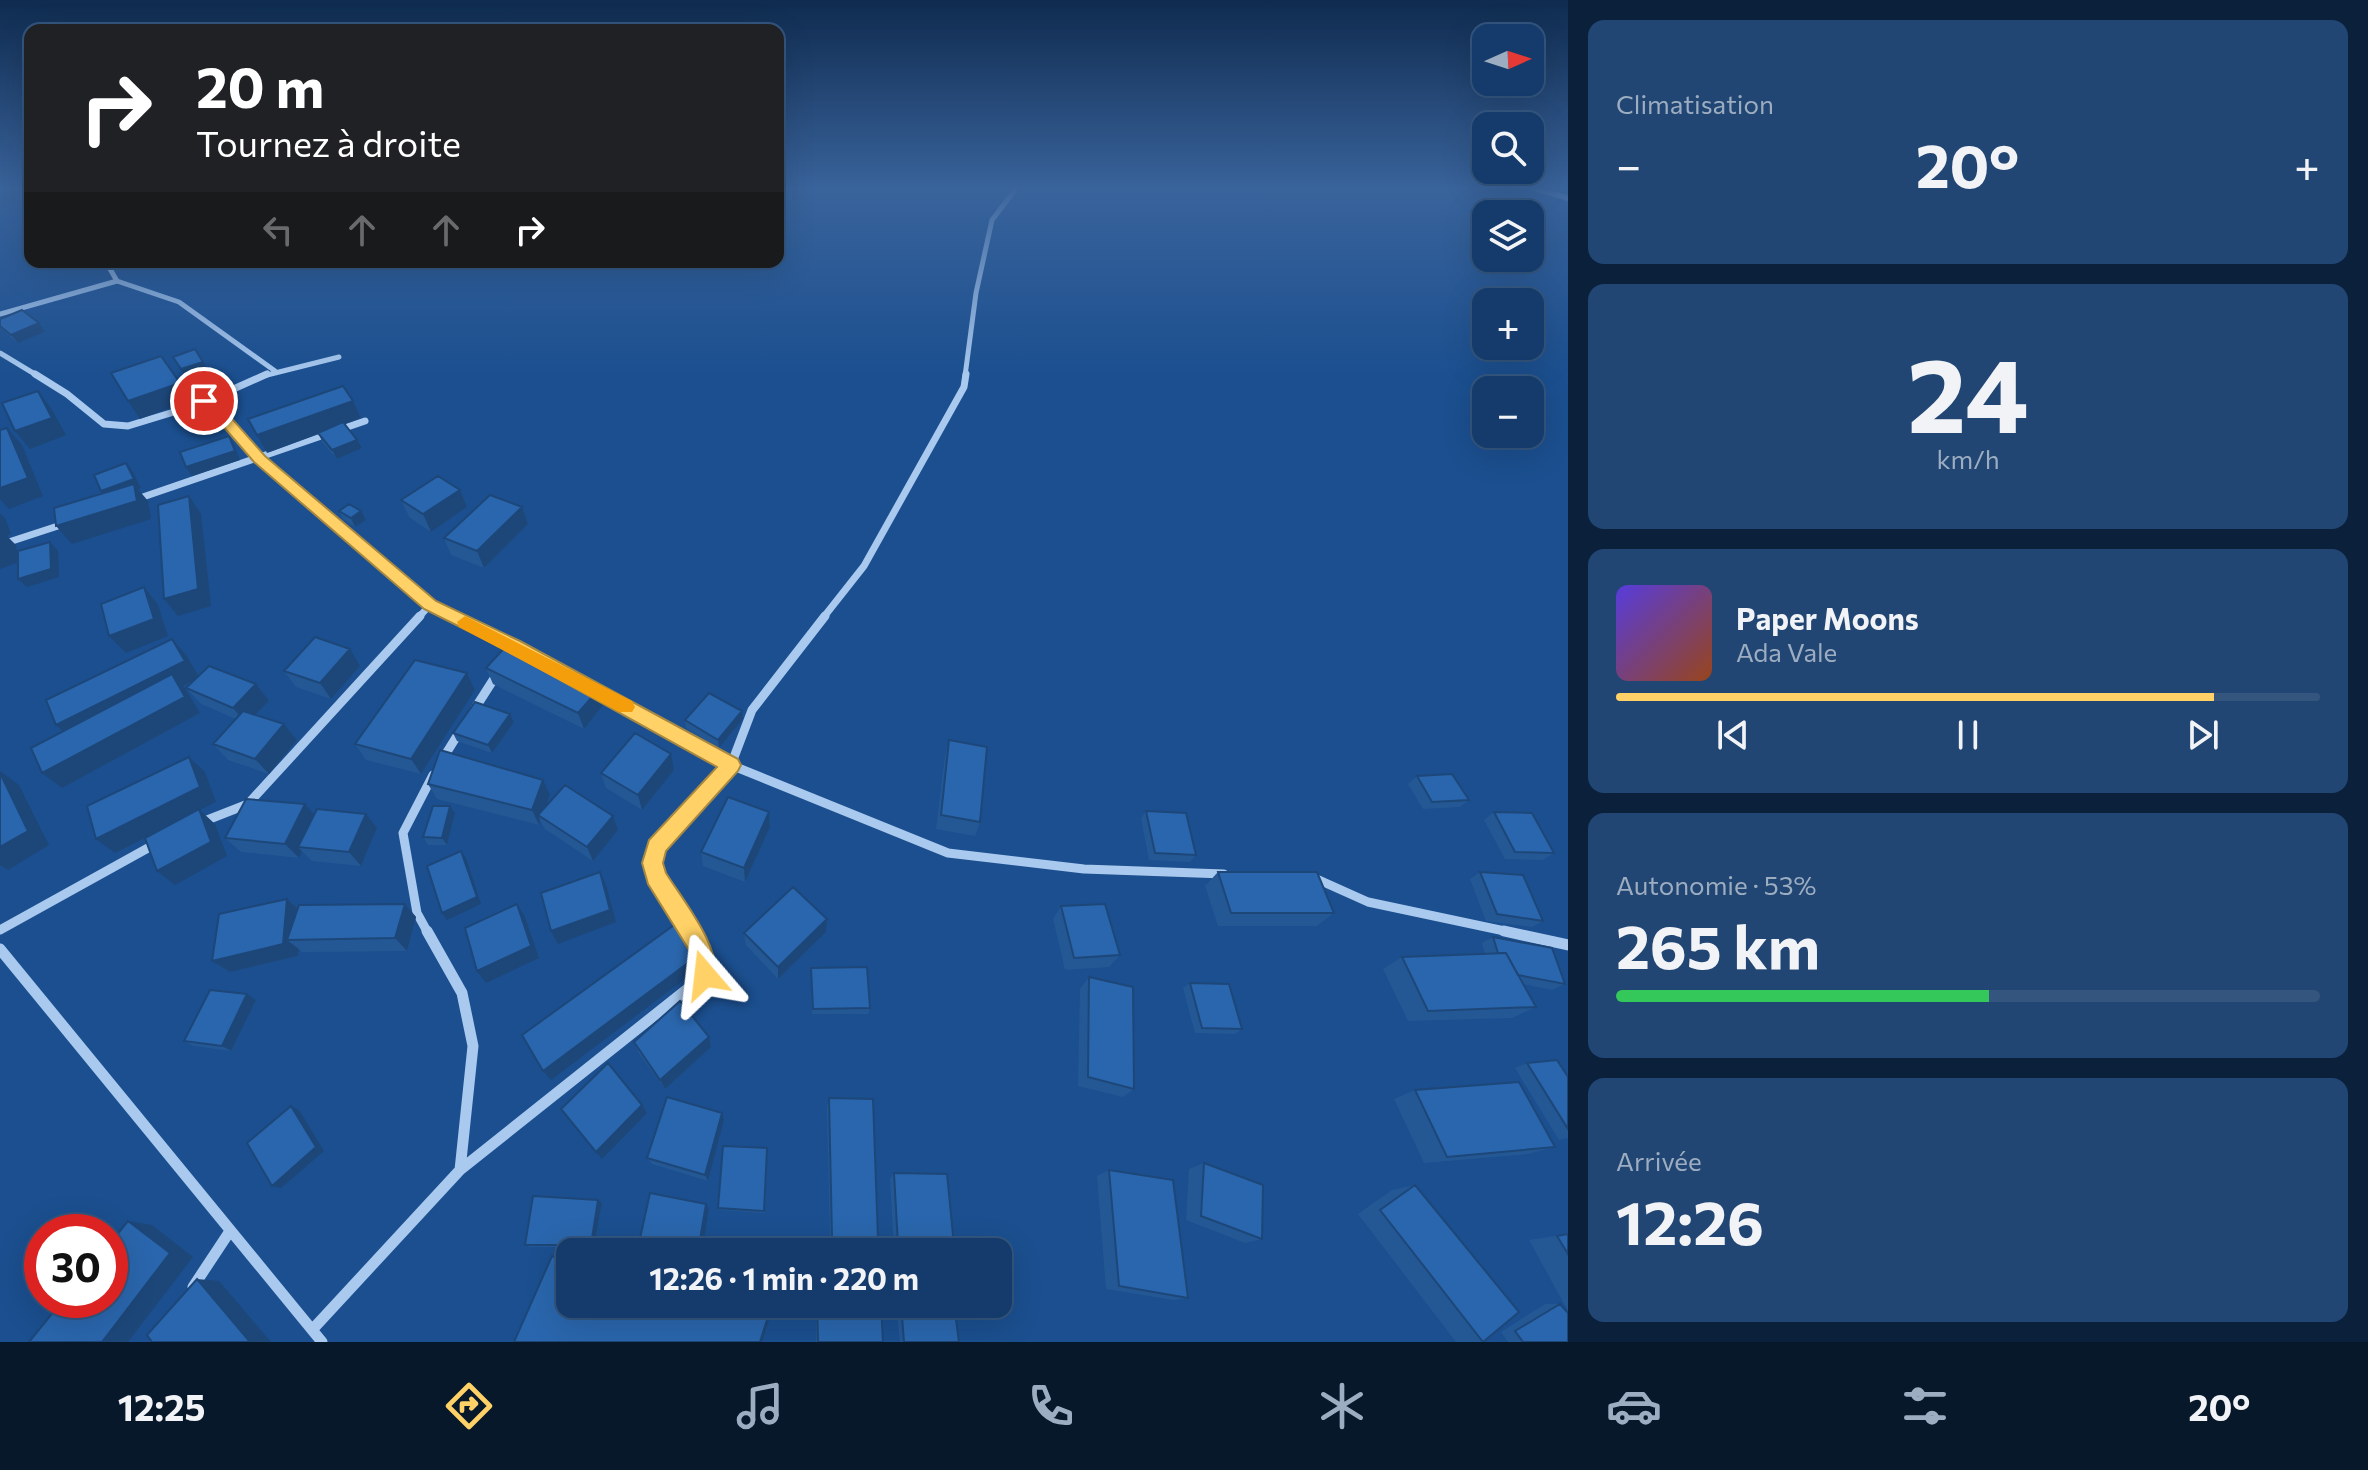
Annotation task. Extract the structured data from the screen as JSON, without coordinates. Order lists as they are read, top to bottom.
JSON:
{
  "north": "right",
  "page": {
    "tile": [
      "Climatisation",
      ["24", "km/h"],
      ["Autonomie · 53%", "265 km"],
      ["Arrivée", "12:26"]
    ],
    "map_buttons": ["+", "−"],
    "turn": ["20 m", "Tournez à droite"],
    "heat": ["−", "20°", "+"],
    "song": ["Paper Moons", "Ada Vale"],
    "limit": "30",
    "trip": "12:26 · 1 min · 220 m",
    "tabs": ["12:25", "20°"]
  }
}
